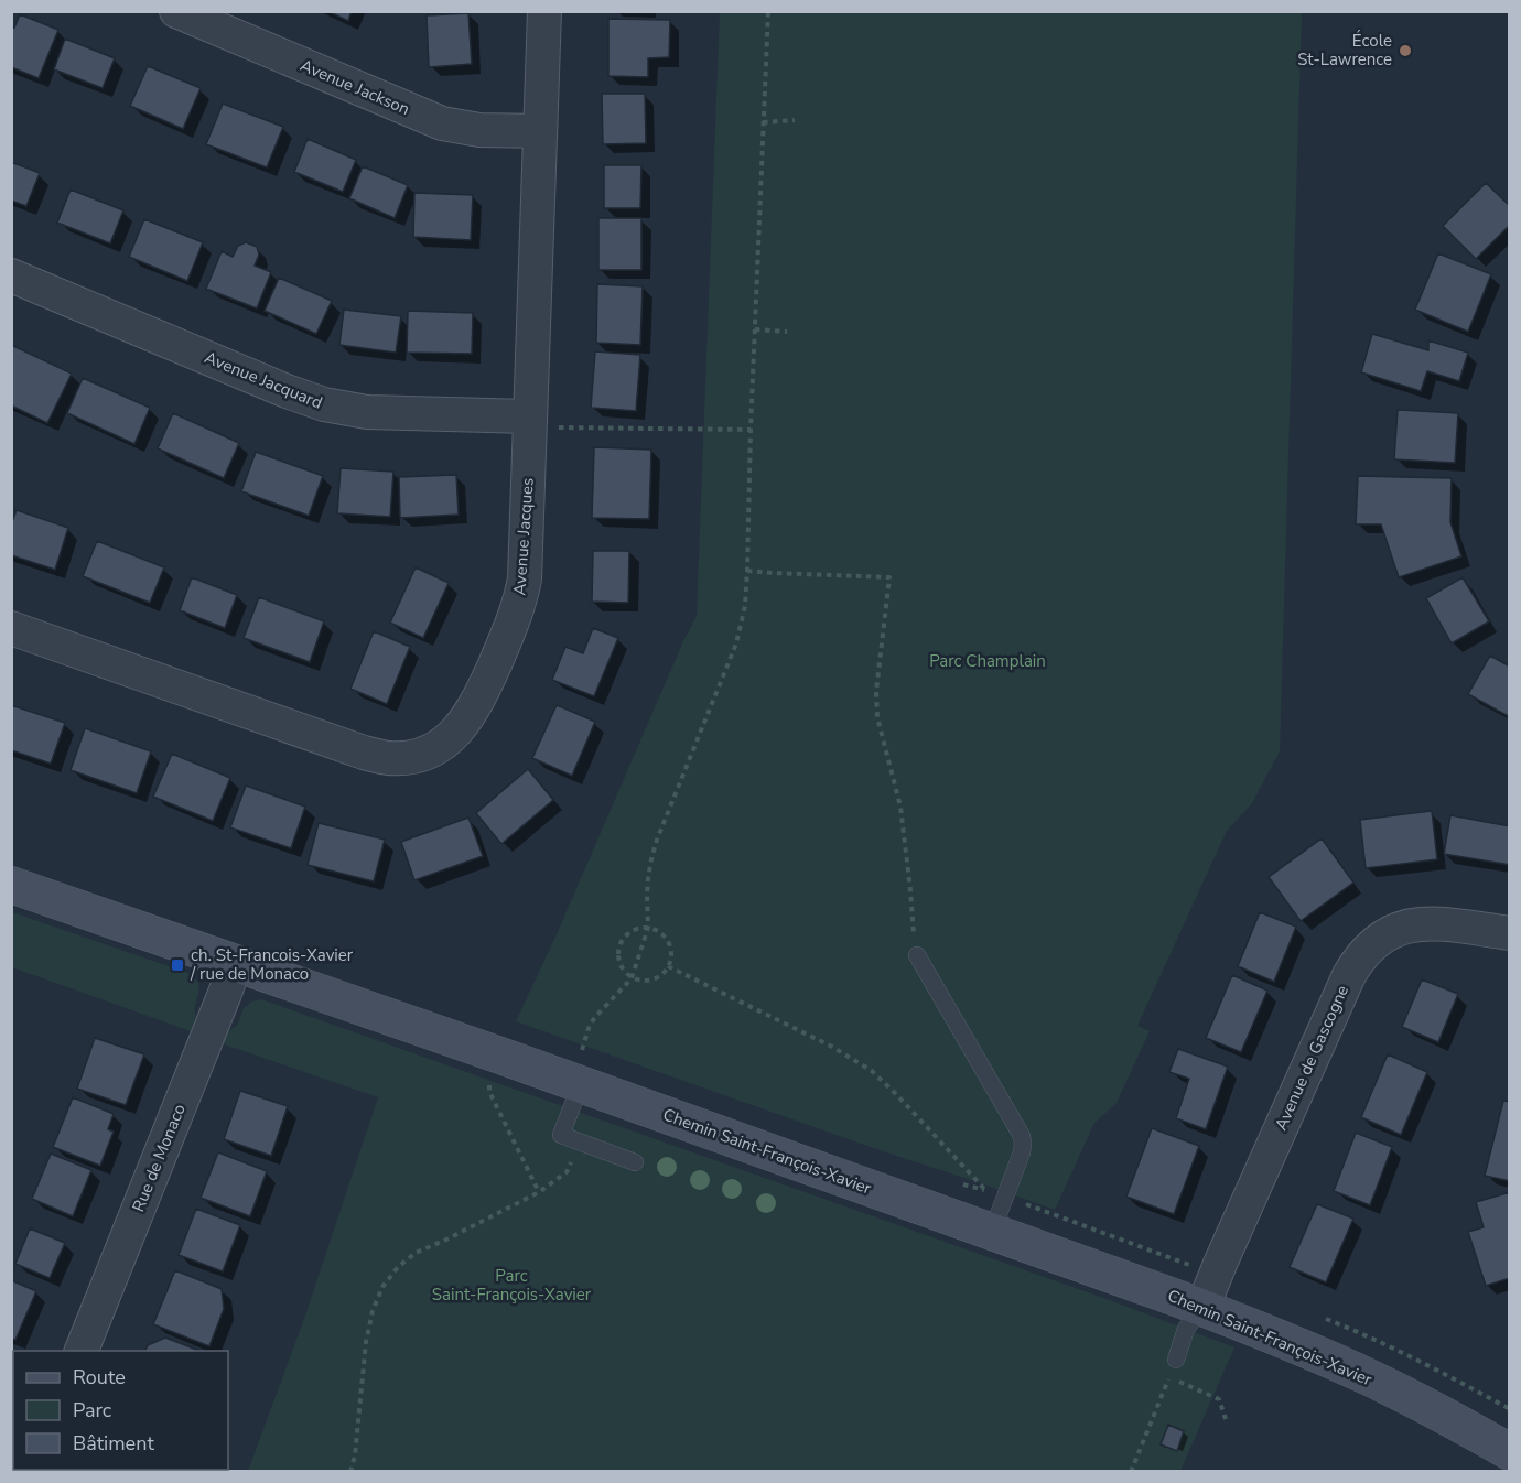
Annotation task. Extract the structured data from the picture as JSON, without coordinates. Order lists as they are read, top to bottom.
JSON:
{
  "streets": {
    "street": [
      "Avenue Jackson",
      "Avenue Jacquard",
      "Avenue Jacques",
      "Avenue de Gascogne",
      "Chemin Saint-François-Xavier",
      "Rue de Monaco"
    ]
  },
  "crossings": [
    ["Avenue Jackson", "Avenue Jacques"],
    ["Avenue Jacquard", "Avenue Jacques"],
    ["Avenue de Gascogne", "Chemin Saint-François-Xavier"],
    ["Chemin Saint-François-Xavier", "Rue de Monaco"]
  ],
  "parks": ["Parc Champlain", "Parc Saint-François-Xavier"],
  "places": {
    "other": ["École St-Lawrence"],
    "transit": ["ch. St-Francois-Xavier / rue de Monaco"]
  },
  "legend": ["Route", "Parc", "Bâtiment"]
}
